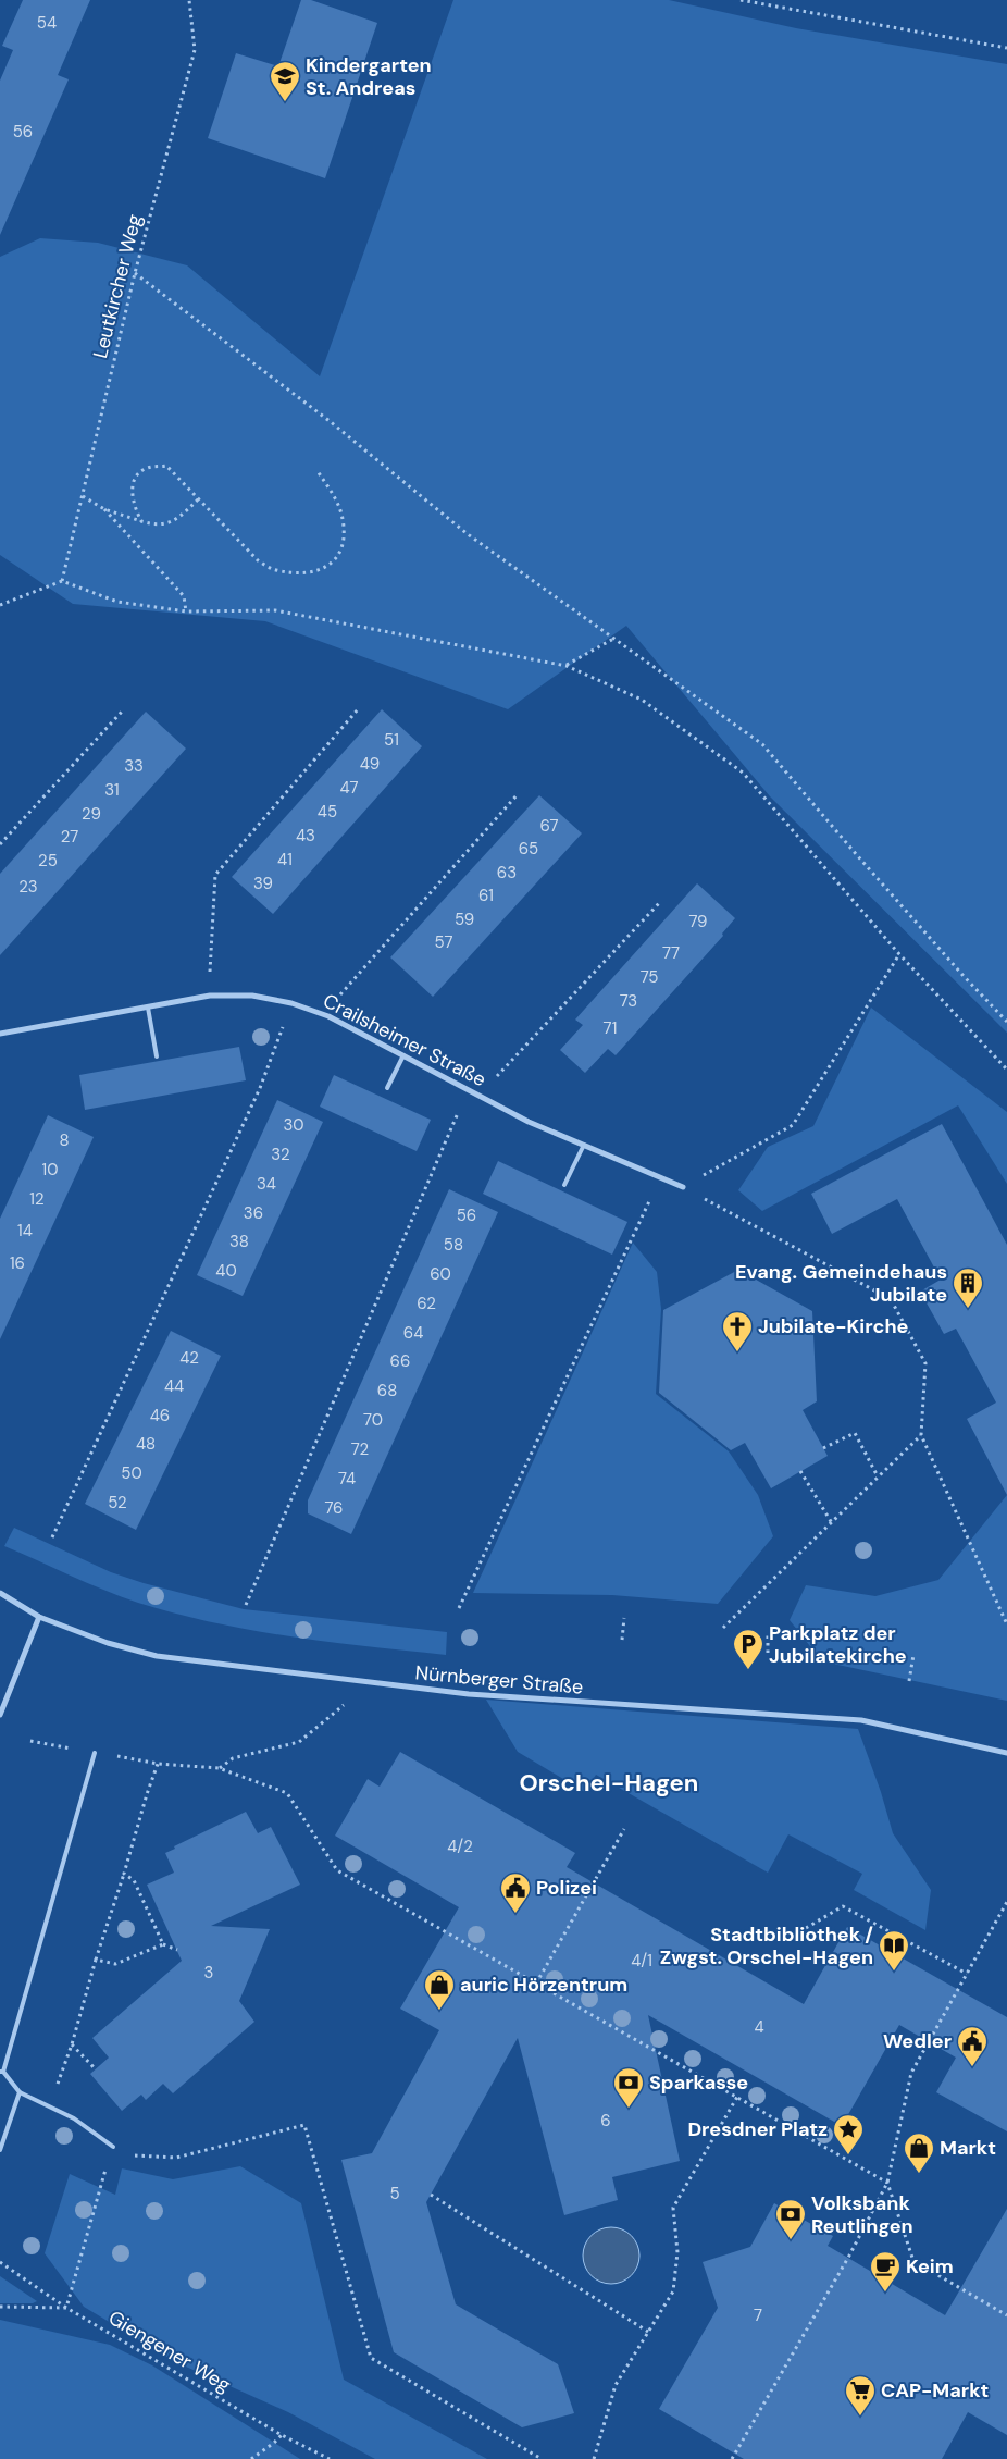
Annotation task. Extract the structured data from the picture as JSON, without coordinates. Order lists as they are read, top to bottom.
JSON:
{
  "streets": {
    "street": ["Crailsheimer Straße", "Nürnberger Straße"],
    "path": ["Leutkircher Weg", "Giengener Weg"]
  },
  "districts": ["Orschel-Hagen"],
  "places": {
    "school or university": ["Kindergarten St. Andreas"],
    "building": ["Evang. Gemeindehaus Jubilate"],
    "church": ["Jubilate-Kirche"],
    "parking": ["Parkplatz der Jubilatekirche"],
    "public building": ["Polizei", "Wedler"],
    "library": ["Stadtbibliothek / Zwgst. Orschel-Hagen"],
    "shop": ["auric Hörzentrum", "Markt"],
    "bank": ["Sparkasse", "Volksbank Reutlingen"],
    "place": ["Dresdner Platz"],
    "cafe": ["Keim"],
    "supermarket": ["CAP-Markt"]
  },
  "house_numbers": [
    "54",
    "56",
    "51",
    "49",
    "33",
    "47",
    "31",
    "45",
    "29",
    "67",
    "43",
    "27",
    "65",
    "41",
    "25",
    "63",
    "39",
    "23",
    "61",
    "59",
    "79",
    "57",
    "77",
    "75",
    "73",
    "71",
    "30",
    "8",
    "32",
    "10",
    "34",
    "12",
    "36",
    "56",
    "14",
    "38",
    "58",
    "16",
    "40",
    "60",
    "62",
    "64",
    "42",
    "66",
    "44",
    "68",
    "46",
    "70",
    "48",
    "72",
    "50",
    "74",
    "52",
    "76",
    "4/2",
    "4/1",
    "3",
    "4",
    "6",
    "5",
    "7"
  ]
}
